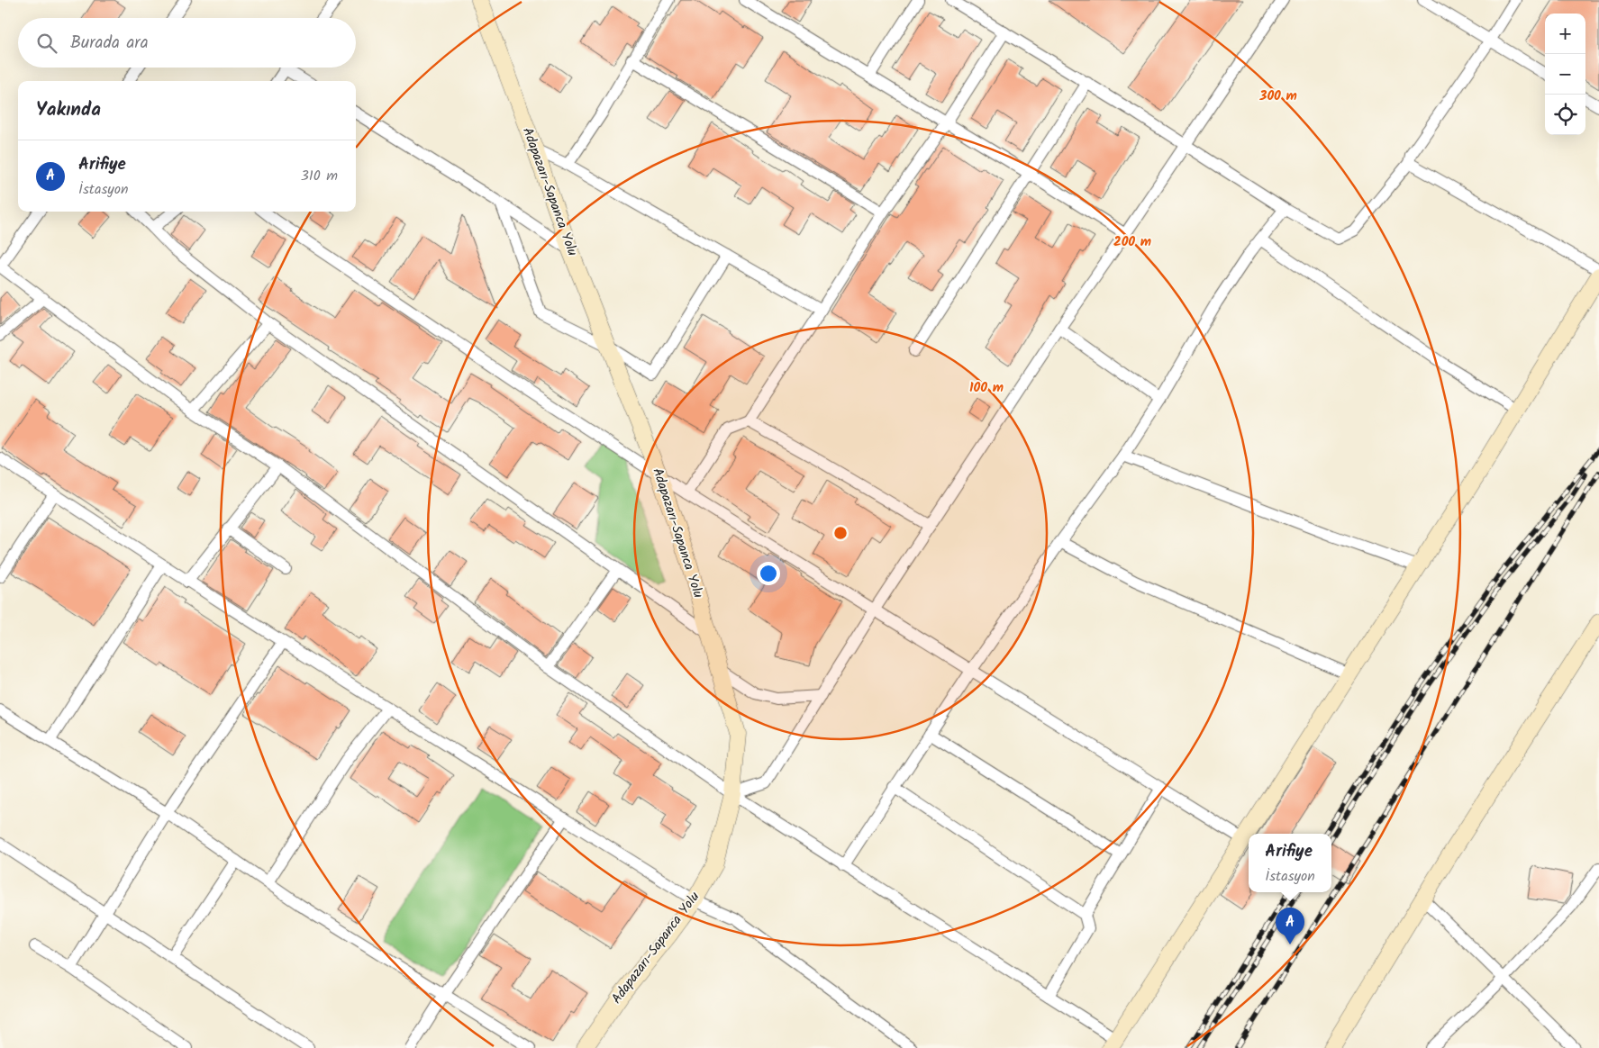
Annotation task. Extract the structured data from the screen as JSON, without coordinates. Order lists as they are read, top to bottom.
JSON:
{
  "streets": {
    "street": ["Adapazarı-Sapanca Yolu"]
  },
  "page": {
    "map_buttons": ["+", "−"],
    "search": "Burada ara",
    "heading": "Yakında",
    "list": [
      {
        "mark": "A",
        "name": "Arifiye",
        "note": "İstasyon",
        "value": "310 m"
      }
    ],
    "popup": ["Arifiye", "İstasyon"],
    "pins": "A"
  },
  "rings": ["300 m", "200 m", "100 m"]
}
